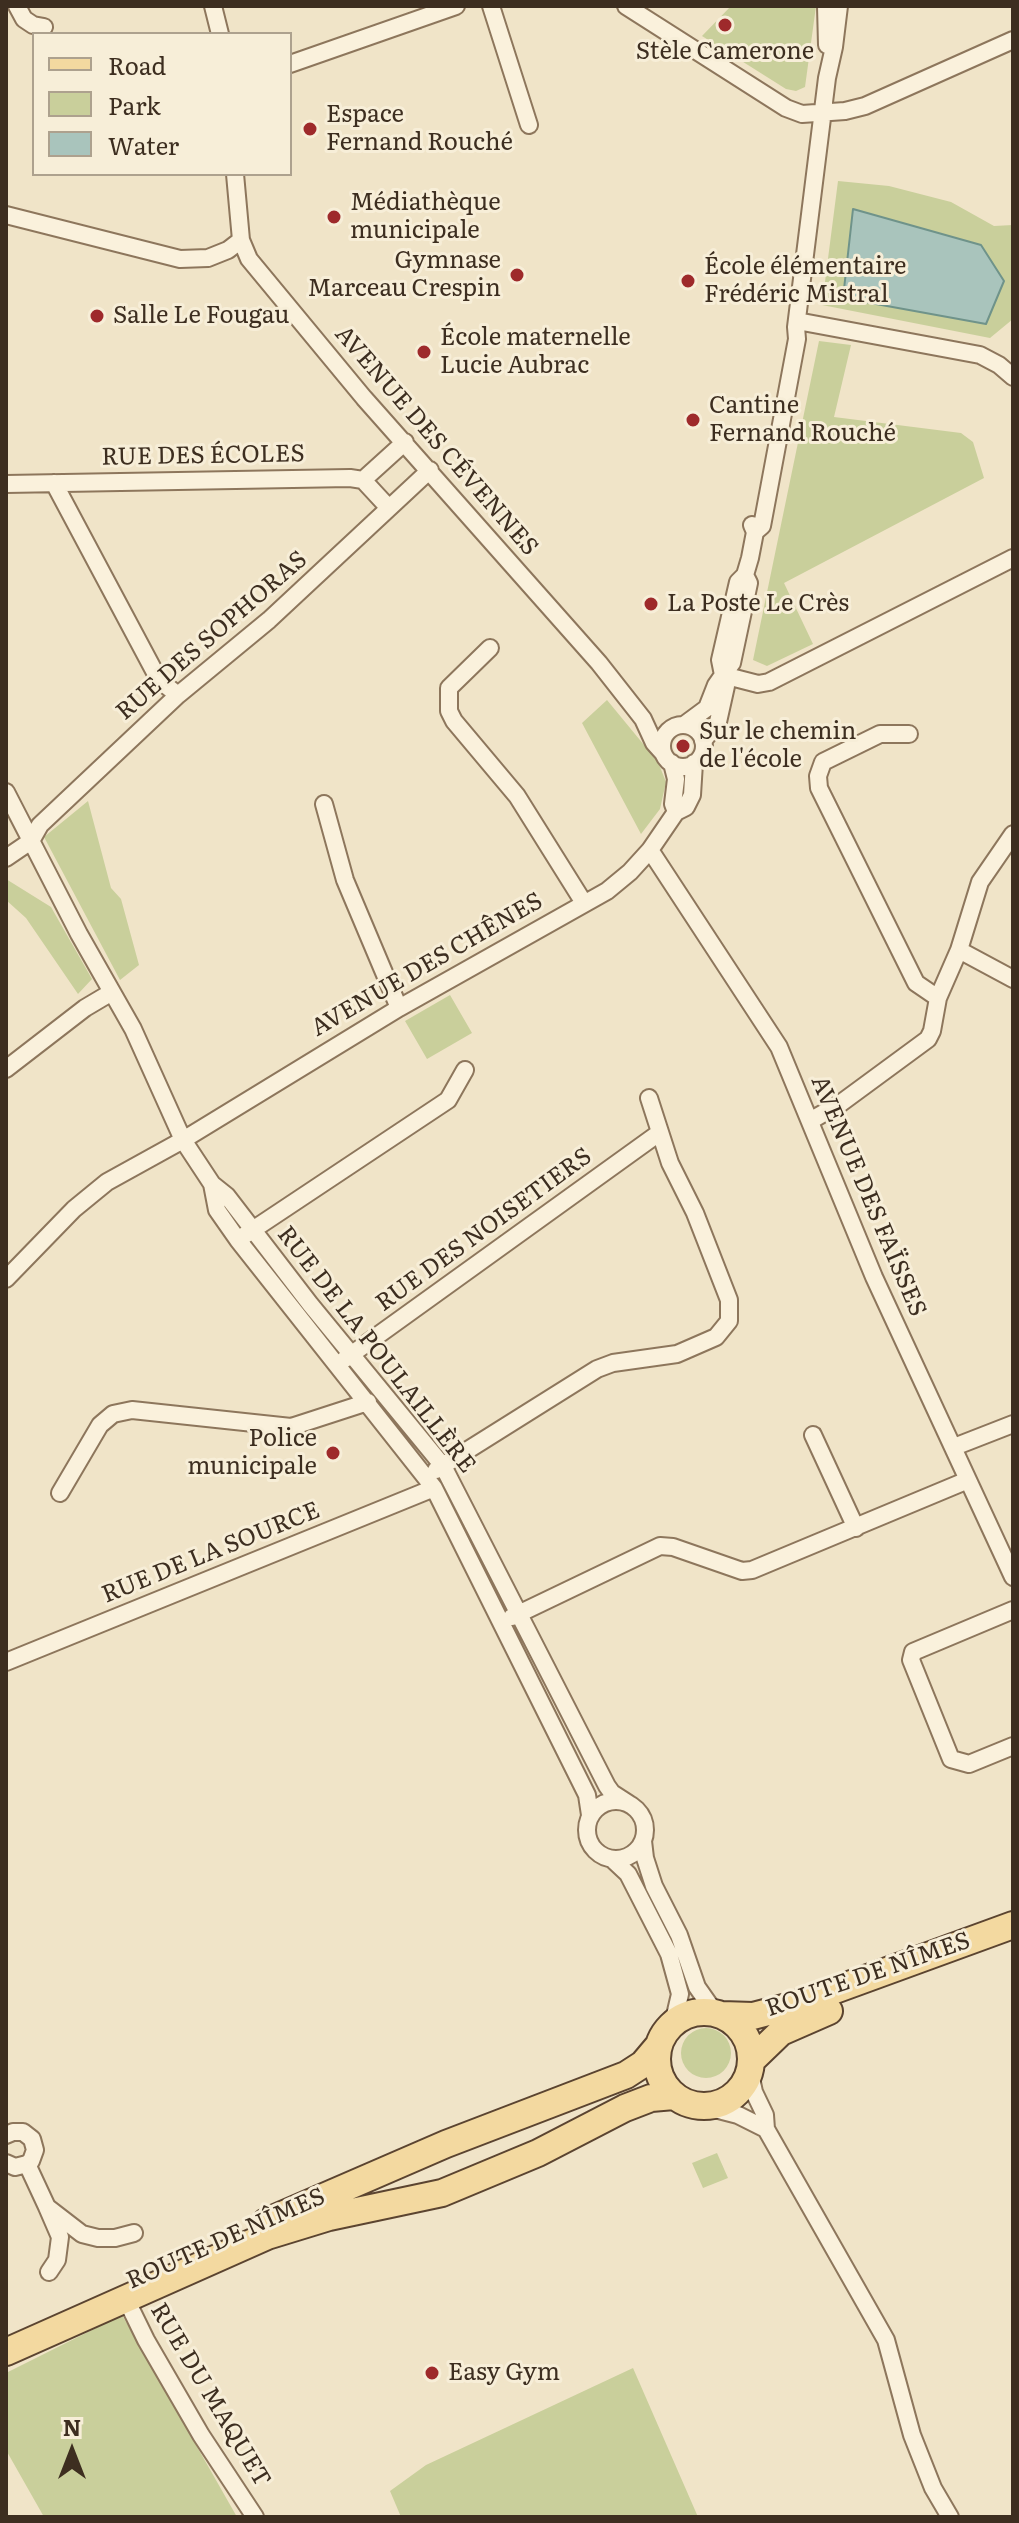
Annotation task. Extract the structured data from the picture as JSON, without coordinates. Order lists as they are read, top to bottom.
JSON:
{
  "streets": {
    "main road": ["ROUTE DE NÎMES"],
    "street": [
      "AVENUE DES CÉVENNES",
      "RUE DES ÉCOLES",
      "RUE DES SOPHORAS",
      "AVENUE DES CHÊNES",
      "AVENUE DES FAÏSSES",
      "RUE DES NOISETIERS",
      "RUE DE LA POULAILLÈRE",
      "RUE DE LA SOURCE",
      "RUE DU MAQUET"
    ]
  },
  "crossings": [
    ["AVENUE DES CÉVENNES", "RUE DES SOPHORAS"],
    ["AVENUE DES CÉVENNES", "AVENUE DES CHÊNES"],
    ["RUE DES SOPHORAS", "RUE DE LA POULAILLÈRE"],
    ["AVENUE DES CHÊNES", "AVENUE DES FAÏSSES"],
    ["AVENUE DES CHÊNES", "RUE DE LA POULAILLÈRE"],
    ["RUE DES NOISETIERS", "RUE DE LA POULAILLÈRE"],
    ["RUE DES NOISETIERS", "RUE DE LA SOURCE"],
    ["RUE DE LA POULAILLÈRE", "RUE DE LA SOURCE"],
    ["RUE DE LA POULAILLÈRE", "ROUTE DE NÎMES"],
    ["ROUTE DE NÎMES", "RUE DU MAQUET"]
  ],
  "places": [
    "Stèle Camerone",
    "Espace Fernand Rouché",
    "Médiathèque municipale",
    "Gymnase Marceau Crespin",
    "École élémentaire Frédéric Mistral",
    "Salle Le Fougau",
    "École maternelle Lucie Aubrac",
    "Cantine Fernand Rouché",
    "La Poste Le Crès",
    "Sur le chemin de l'école",
    "Police municipale",
    "Easy Gym"
  ],
  "legend": ["Road", "Park", "Water"],
  "north": "top"
}
